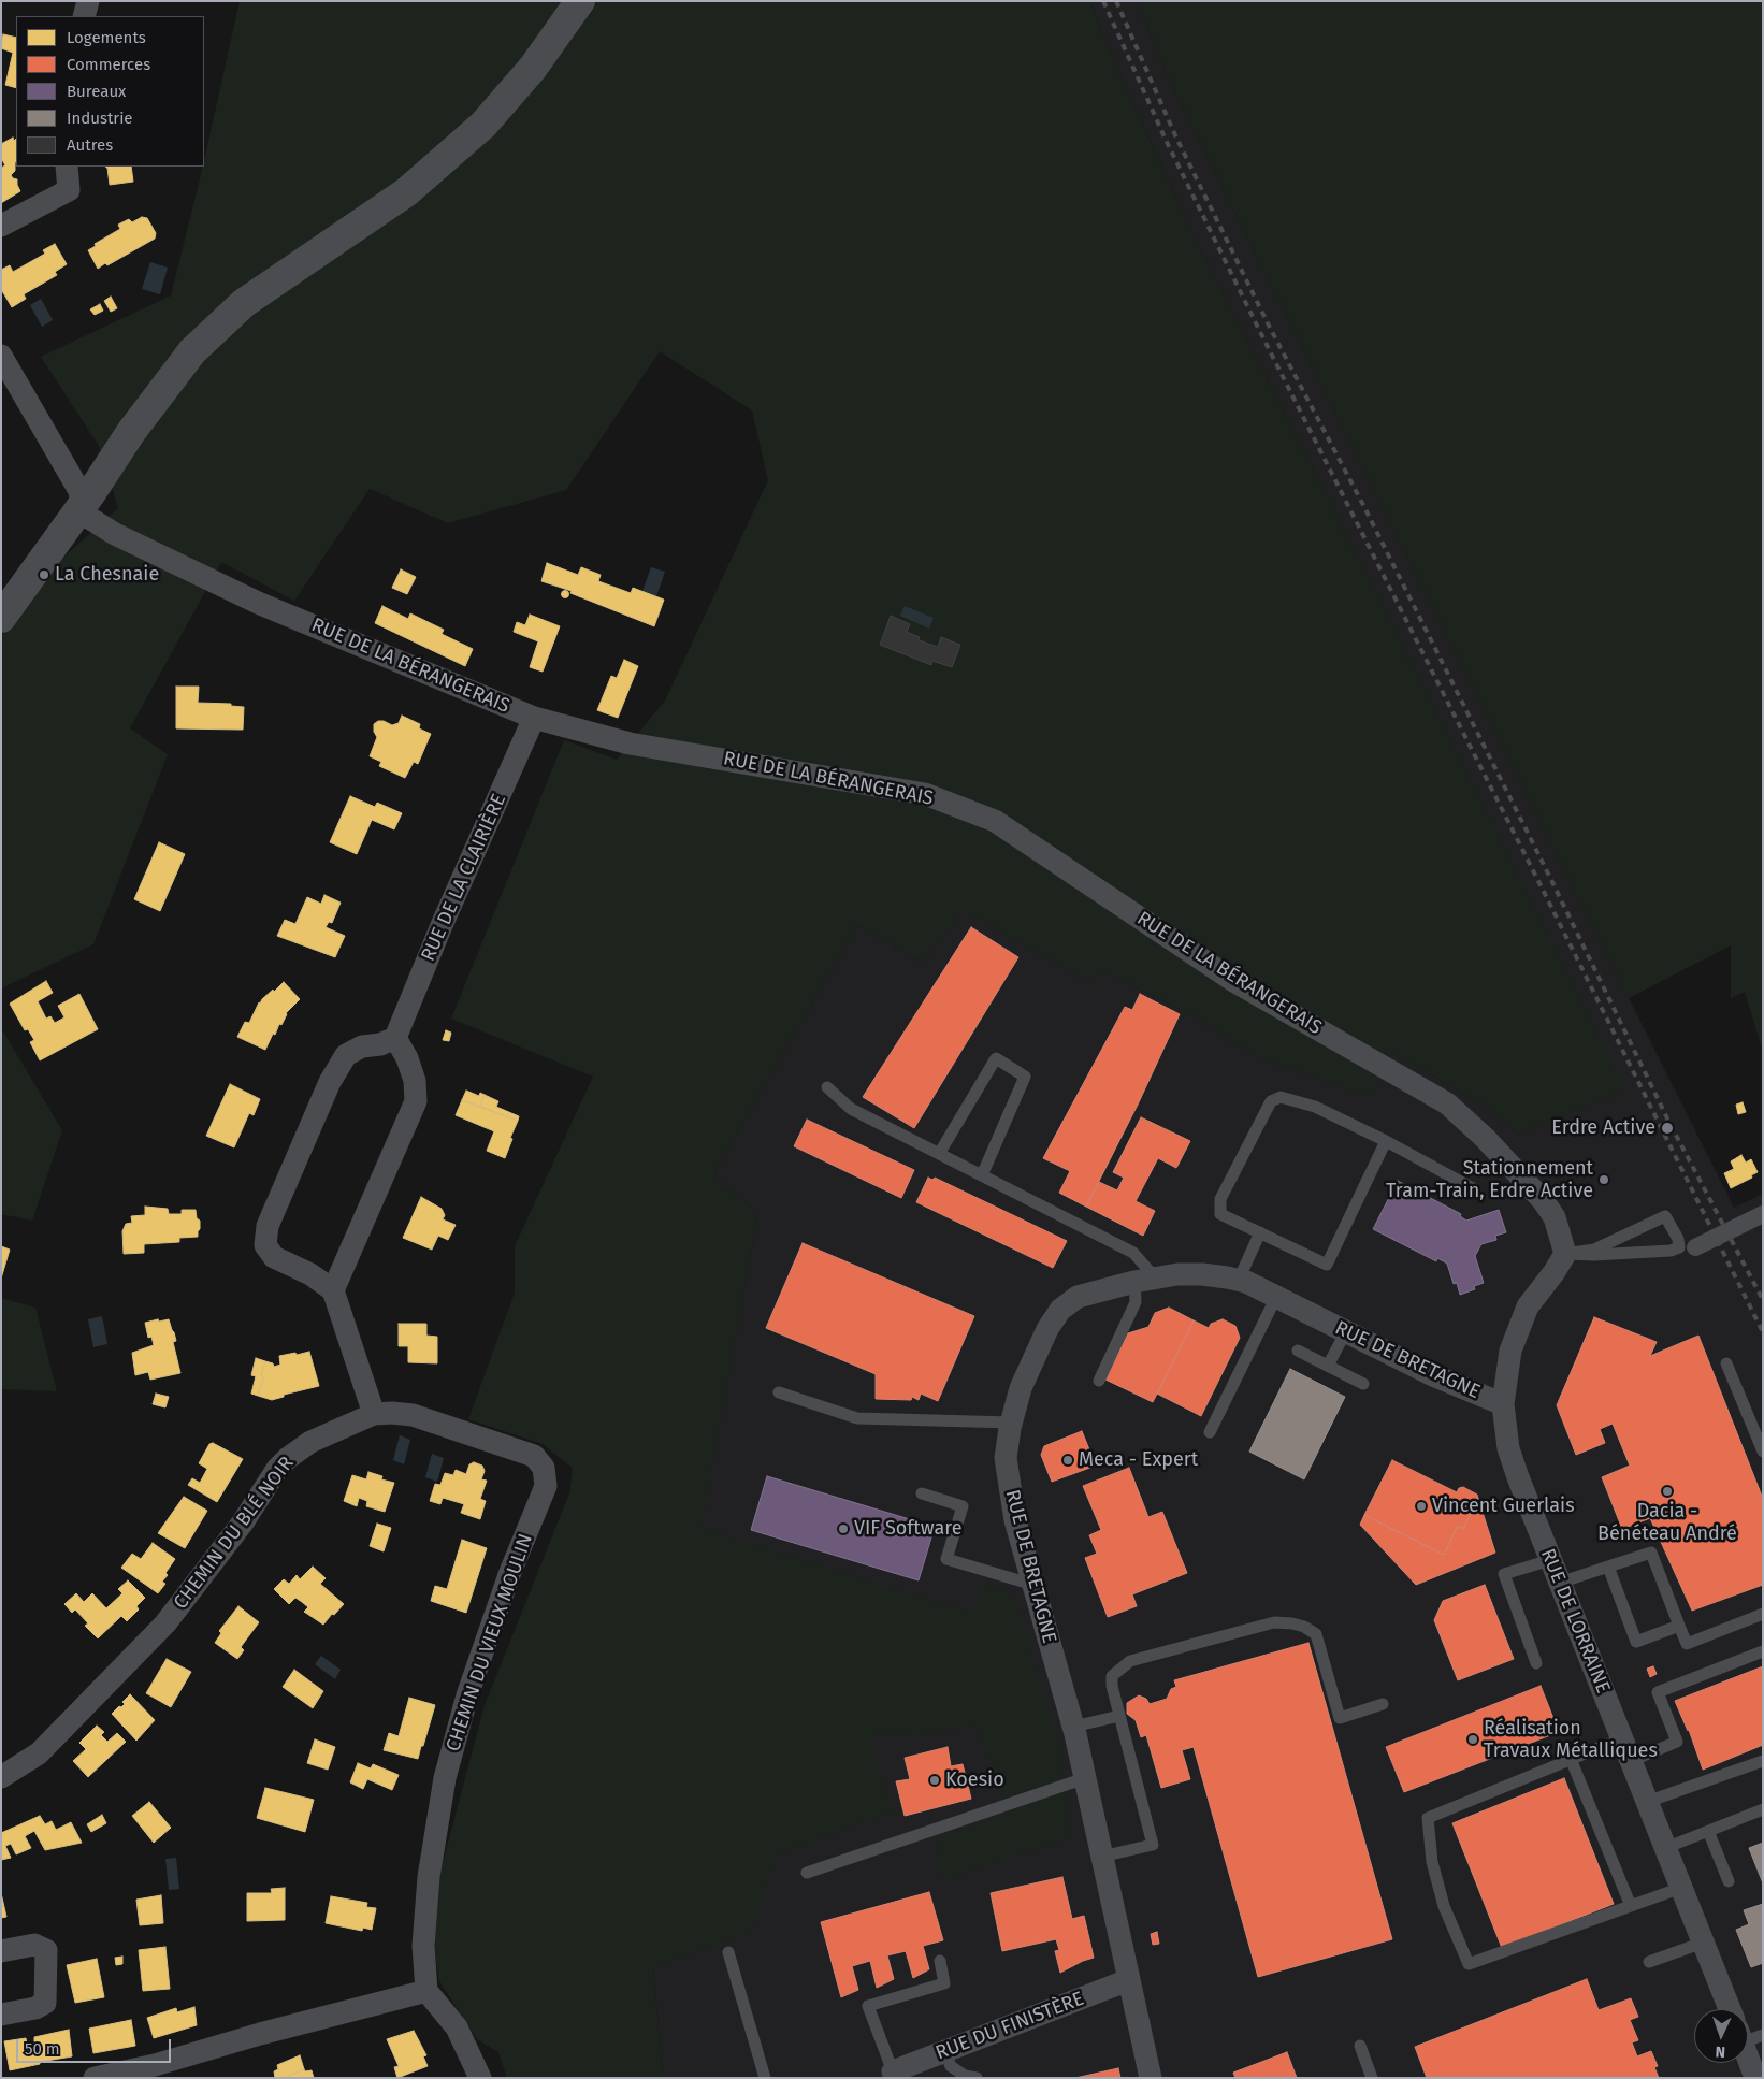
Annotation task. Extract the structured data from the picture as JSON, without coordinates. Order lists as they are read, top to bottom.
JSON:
{
  "streets": {
    "street": [
      "RUE DE LA BÉRANGERAIS",
      "RUE DE LA CLAIRIÈRE",
      "RUE DE BRETAGNE",
      "CHEMIN DU BLÉ NOIR",
      "RUE DE LORRAINE",
      "CHEMIN DU VIEUX MOULIN",
      "RUE DU FINISTÈRE"
    ]
  },
  "crossings": [
    ["RUE DE LA BÉRANGERAIS", "RUE DE LA CLAIRIÈRE"],
    ["RUE DE LA BÉRANGERAIS", "RUE DE LORRAINE"],
    ["RUE DE BRETAGNE", "RUE DE LORRAINE"],
    ["RUE DE BRETAGNE", "RUE DU FINISTÈRE"],
    ["CHEMIN DU BLÉ NOIR", "CHEMIN DU VIEUX MOULIN"]
  ],
  "places": [
    "La Chesnaie",
    "Erdre Active",
    "Stationnement Tram-Train, Erdre Active",
    "Meca - Expert",
    "Dacia - Bénéteau André",
    "Vincent Guerlais",
    "VIF Software",
    "Réalisation Travaux Métalliques",
    "Koesio"
  ],
  "legend": [
    "Logements",
    "Commerces",
    "Bureaux",
    "Industrie",
    "Autres"
  ],
  "scale_bar": "50 m",
  "north": "bottom"
}
